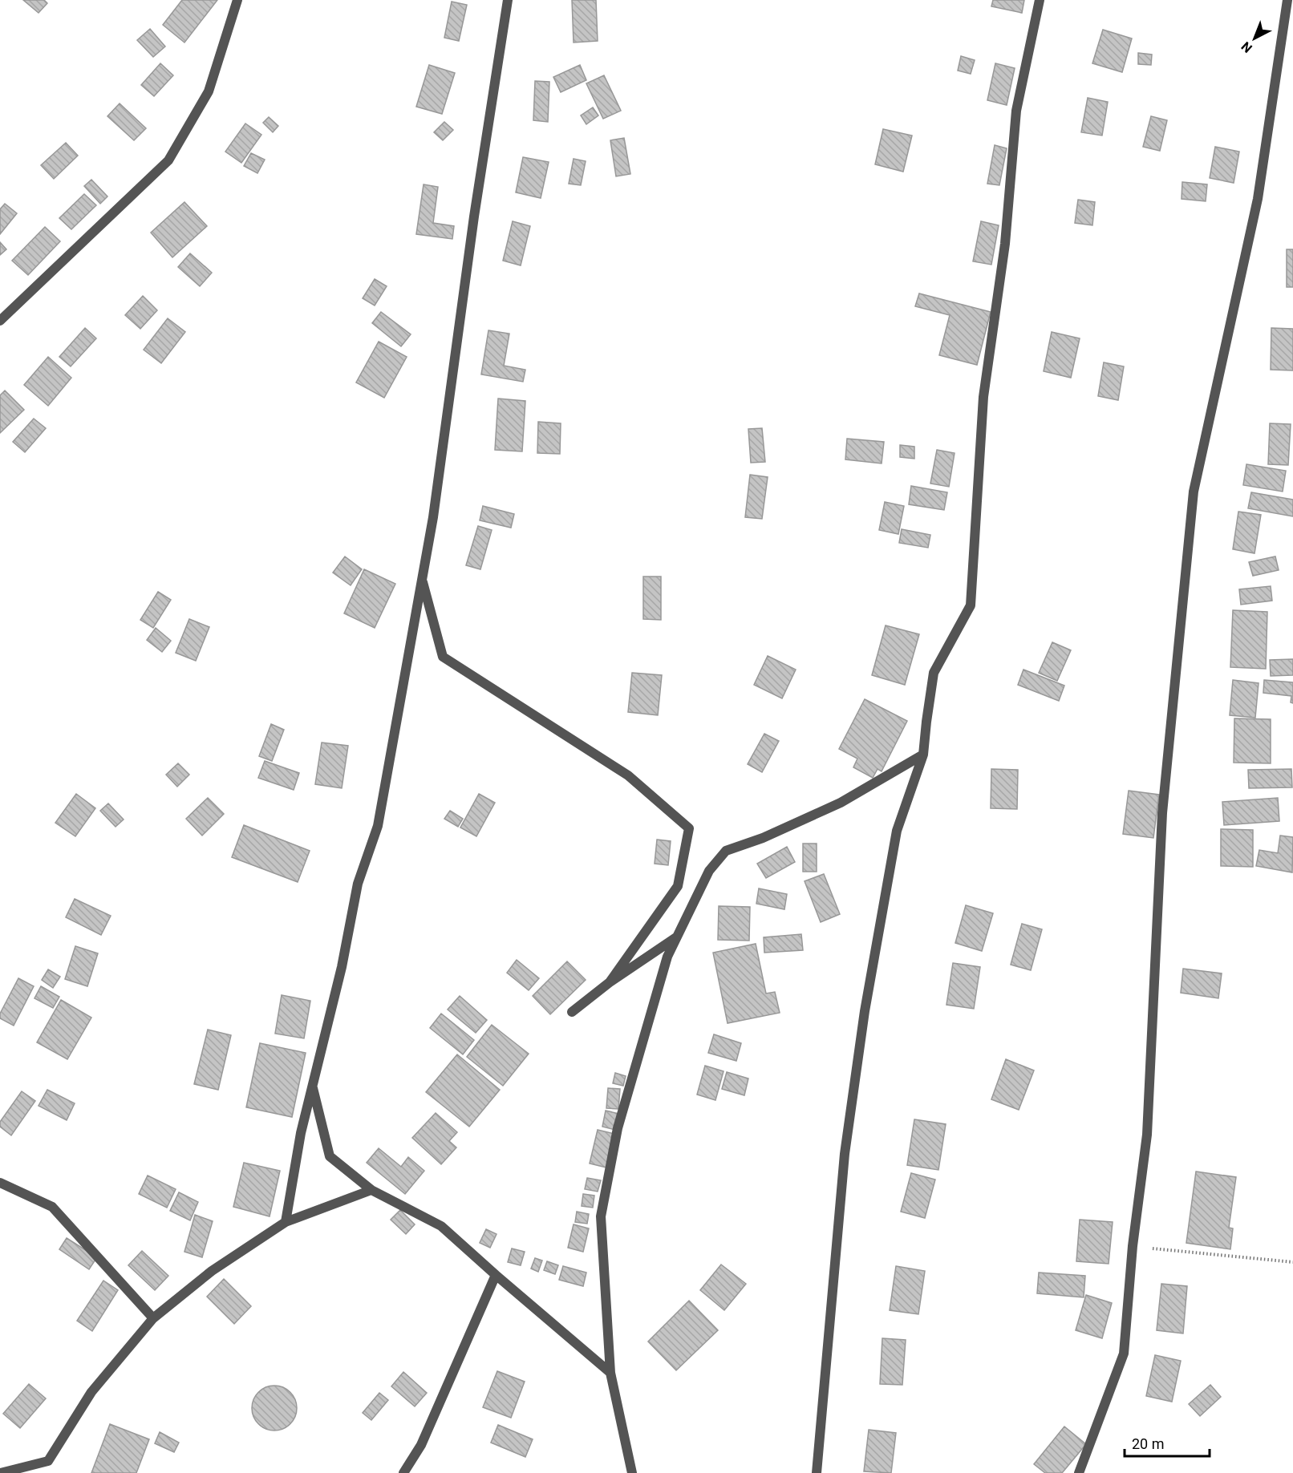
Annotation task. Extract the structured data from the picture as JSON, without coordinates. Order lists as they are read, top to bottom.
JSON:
{
  "scale_bar": "20 m",
  "north": "bottom left"
}
